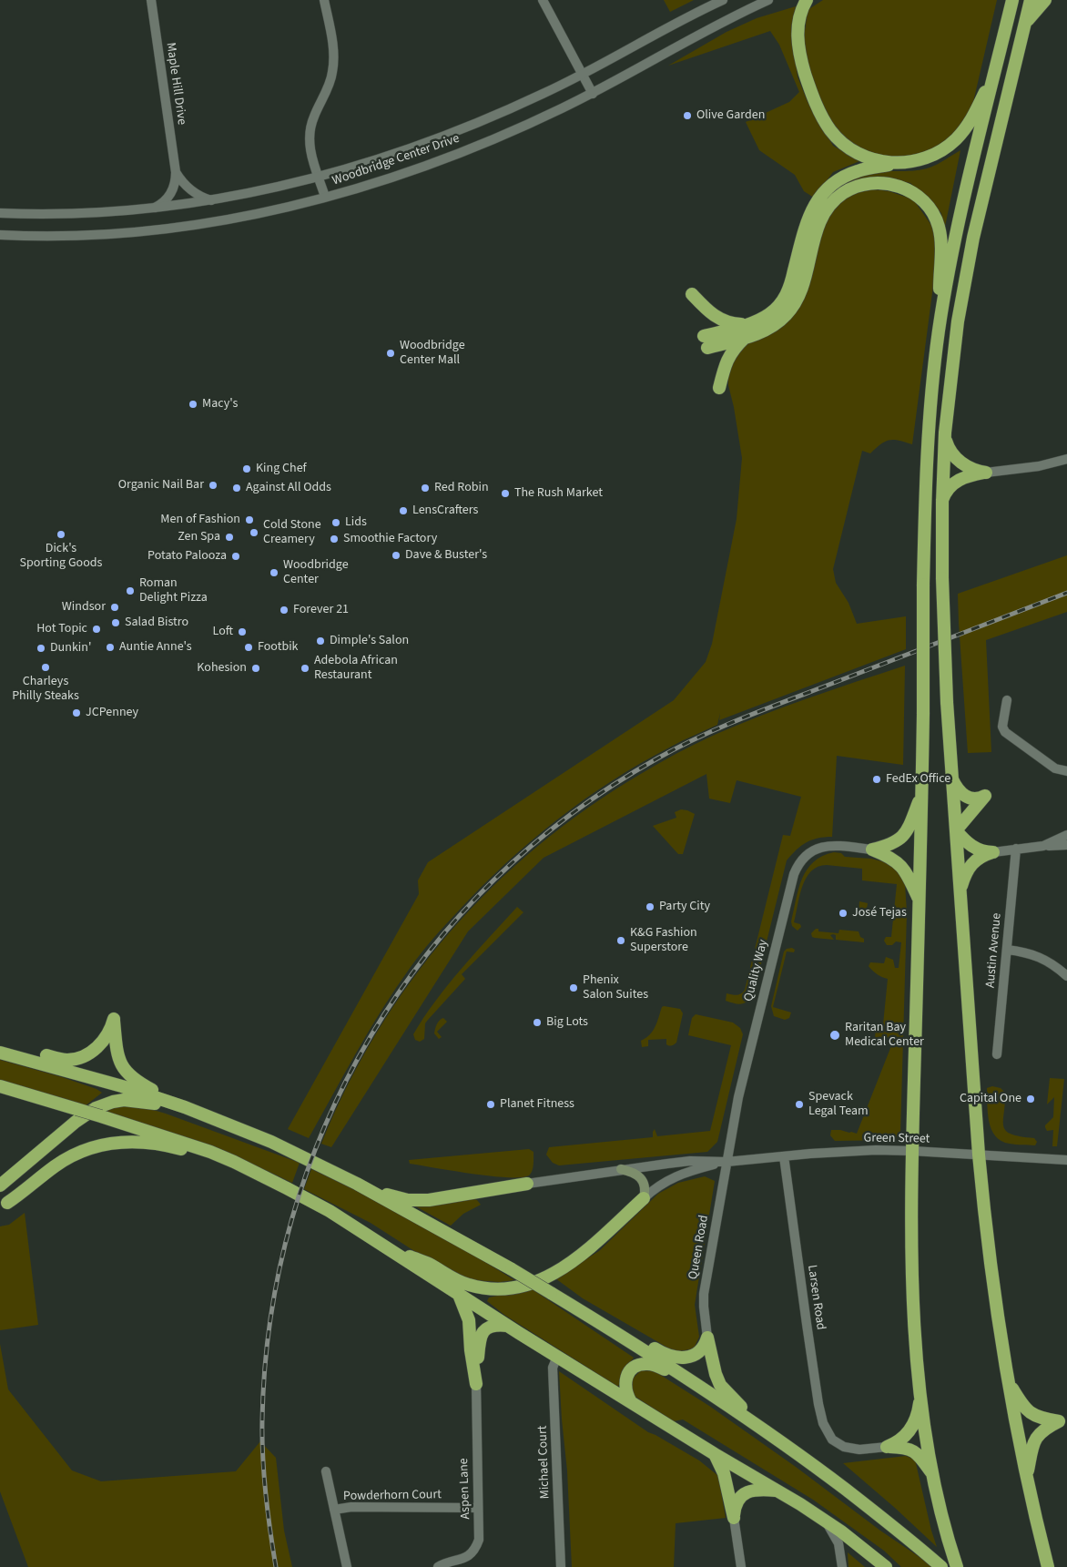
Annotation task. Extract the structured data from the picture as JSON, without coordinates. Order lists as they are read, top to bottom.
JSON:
{
  "streets": {
    "street": [
      "Maple Hill Drive",
      "Woodbridge Center Drive",
      "Austin Avenue",
      "Quality Way",
      "Green Street",
      "Queen Road",
      "Larsen Road",
      "Michael Court",
      "Aspen Lane",
      "Powderhorn Court"
    ]
  },
  "crossings": [
    ["Maple Hill Drive", "Woodbridge Center Drive"],
    ["Quality Way", "Green Street"],
    ["Quality Way", "Queen Road"],
    ["Green Street", "Queen Road"],
    ["Green Street", "Larsen Road"],
    ["Aspen Lane", "Powderhorn Court"]
  ],
  "places": [
    "Olive Garden",
    "Woodbridge Center Mall",
    "Macy's",
    "King Chef",
    "Organic Nail Bar",
    "Against All Odds",
    "Red Robin",
    "The Rush Market",
    "LensCrafters",
    "Men of Fashion",
    "Lids",
    "Cold Stone Creamery",
    "Dick's Sporting Goods",
    "Zen Spa",
    "Smoothie Factory",
    "Dave & Buster's",
    "Potato Palooza",
    "Woodbridge Center",
    "Roman Delight Pizza",
    "Windsor",
    "Forever 21",
    "Salad Bistro",
    "Hot Topic",
    "Loft",
    "Dimple's Salon",
    "Auntie Anne's",
    "Footbik",
    "Dunkin'",
    "Charleys Philly Steaks",
    "Kohesion",
    "Adebola African Restaurant",
    "JCPenney",
    "FedEx Office",
    "Party City",
    "José Tejas",
    "K&G Fashion Superstore",
    "Phenix Salon Suites",
    "Big Lots",
    "Raritan Bay Medical Center",
    "Capital One",
    "Planet Fitness",
    "Spevack Legal Team"
  ]
}
